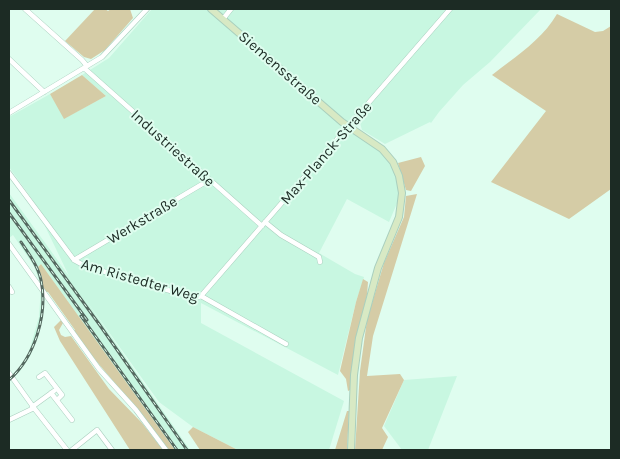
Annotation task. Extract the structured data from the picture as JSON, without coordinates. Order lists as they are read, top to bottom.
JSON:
{
  "streets": {
    "main road": ["Siemensstraße"],
    "street": [
      "Industriestraße",
      "Max-Planck-Straße",
      "Werkstraße",
      "Am Ristedter Weg"
    ]
  },
  "crossings": [
    ["Siemensstraße", "Max-Planck-Straße"],
    ["Industriestraße", "Max-Planck-Straße"],
    ["Industriestraße", "Werkstraße"],
    ["Max-Planck-Straße", "Am Ristedter Weg"],
    ["Werkstraße", "Am Ristedter Weg"]
  ]
}
